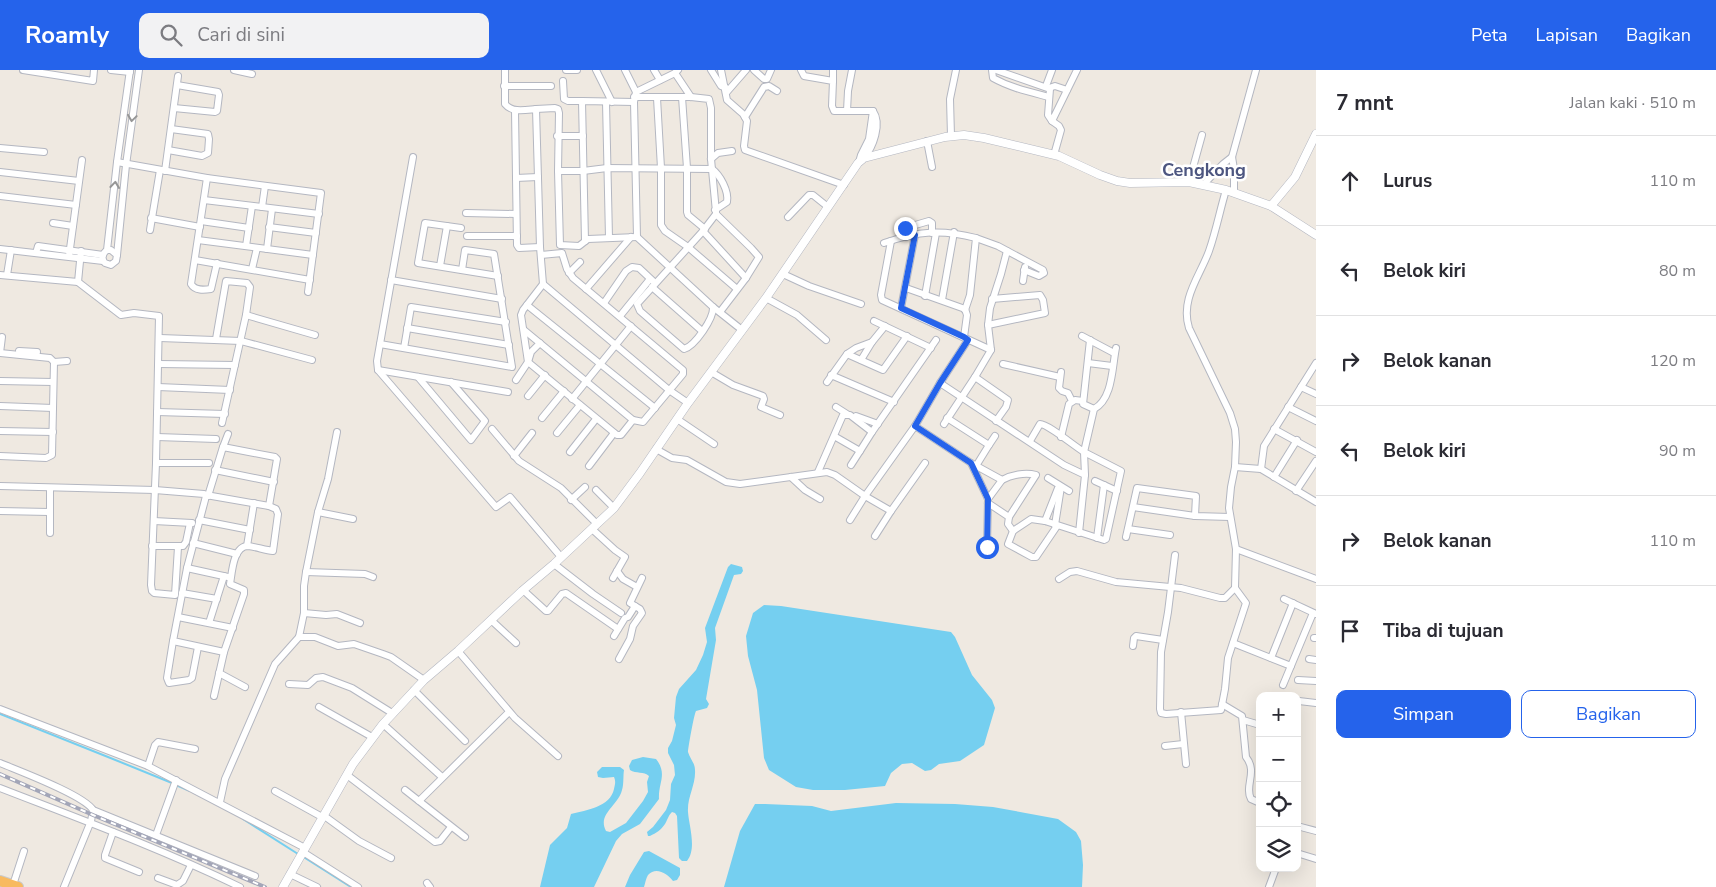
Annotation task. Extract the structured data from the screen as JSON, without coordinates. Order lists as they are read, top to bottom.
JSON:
{
  "districts": ["Cengkong"],
  "page": {
    "header": "Roamly",
    "search": "Cari di sini",
    "nav": ["Peta", "Lapisan", "Bagikan"],
    "heading": ["7 mnt", "Jalan kaki · 510 m"],
    "list": [
      ["Lurus", "110 m"],
      ["Belok kiri", "80 m"],
      ["Belok kanan", "120 m"],
      ["Belok kiri", "90 m"],
      ["Belok kanan", "110 m"],
      "Tiba di tujuan"
    ],
    "buttons": ["Simpan", "Bagikan"],
    "map_buttons": ["+", "−"]
  }
}
